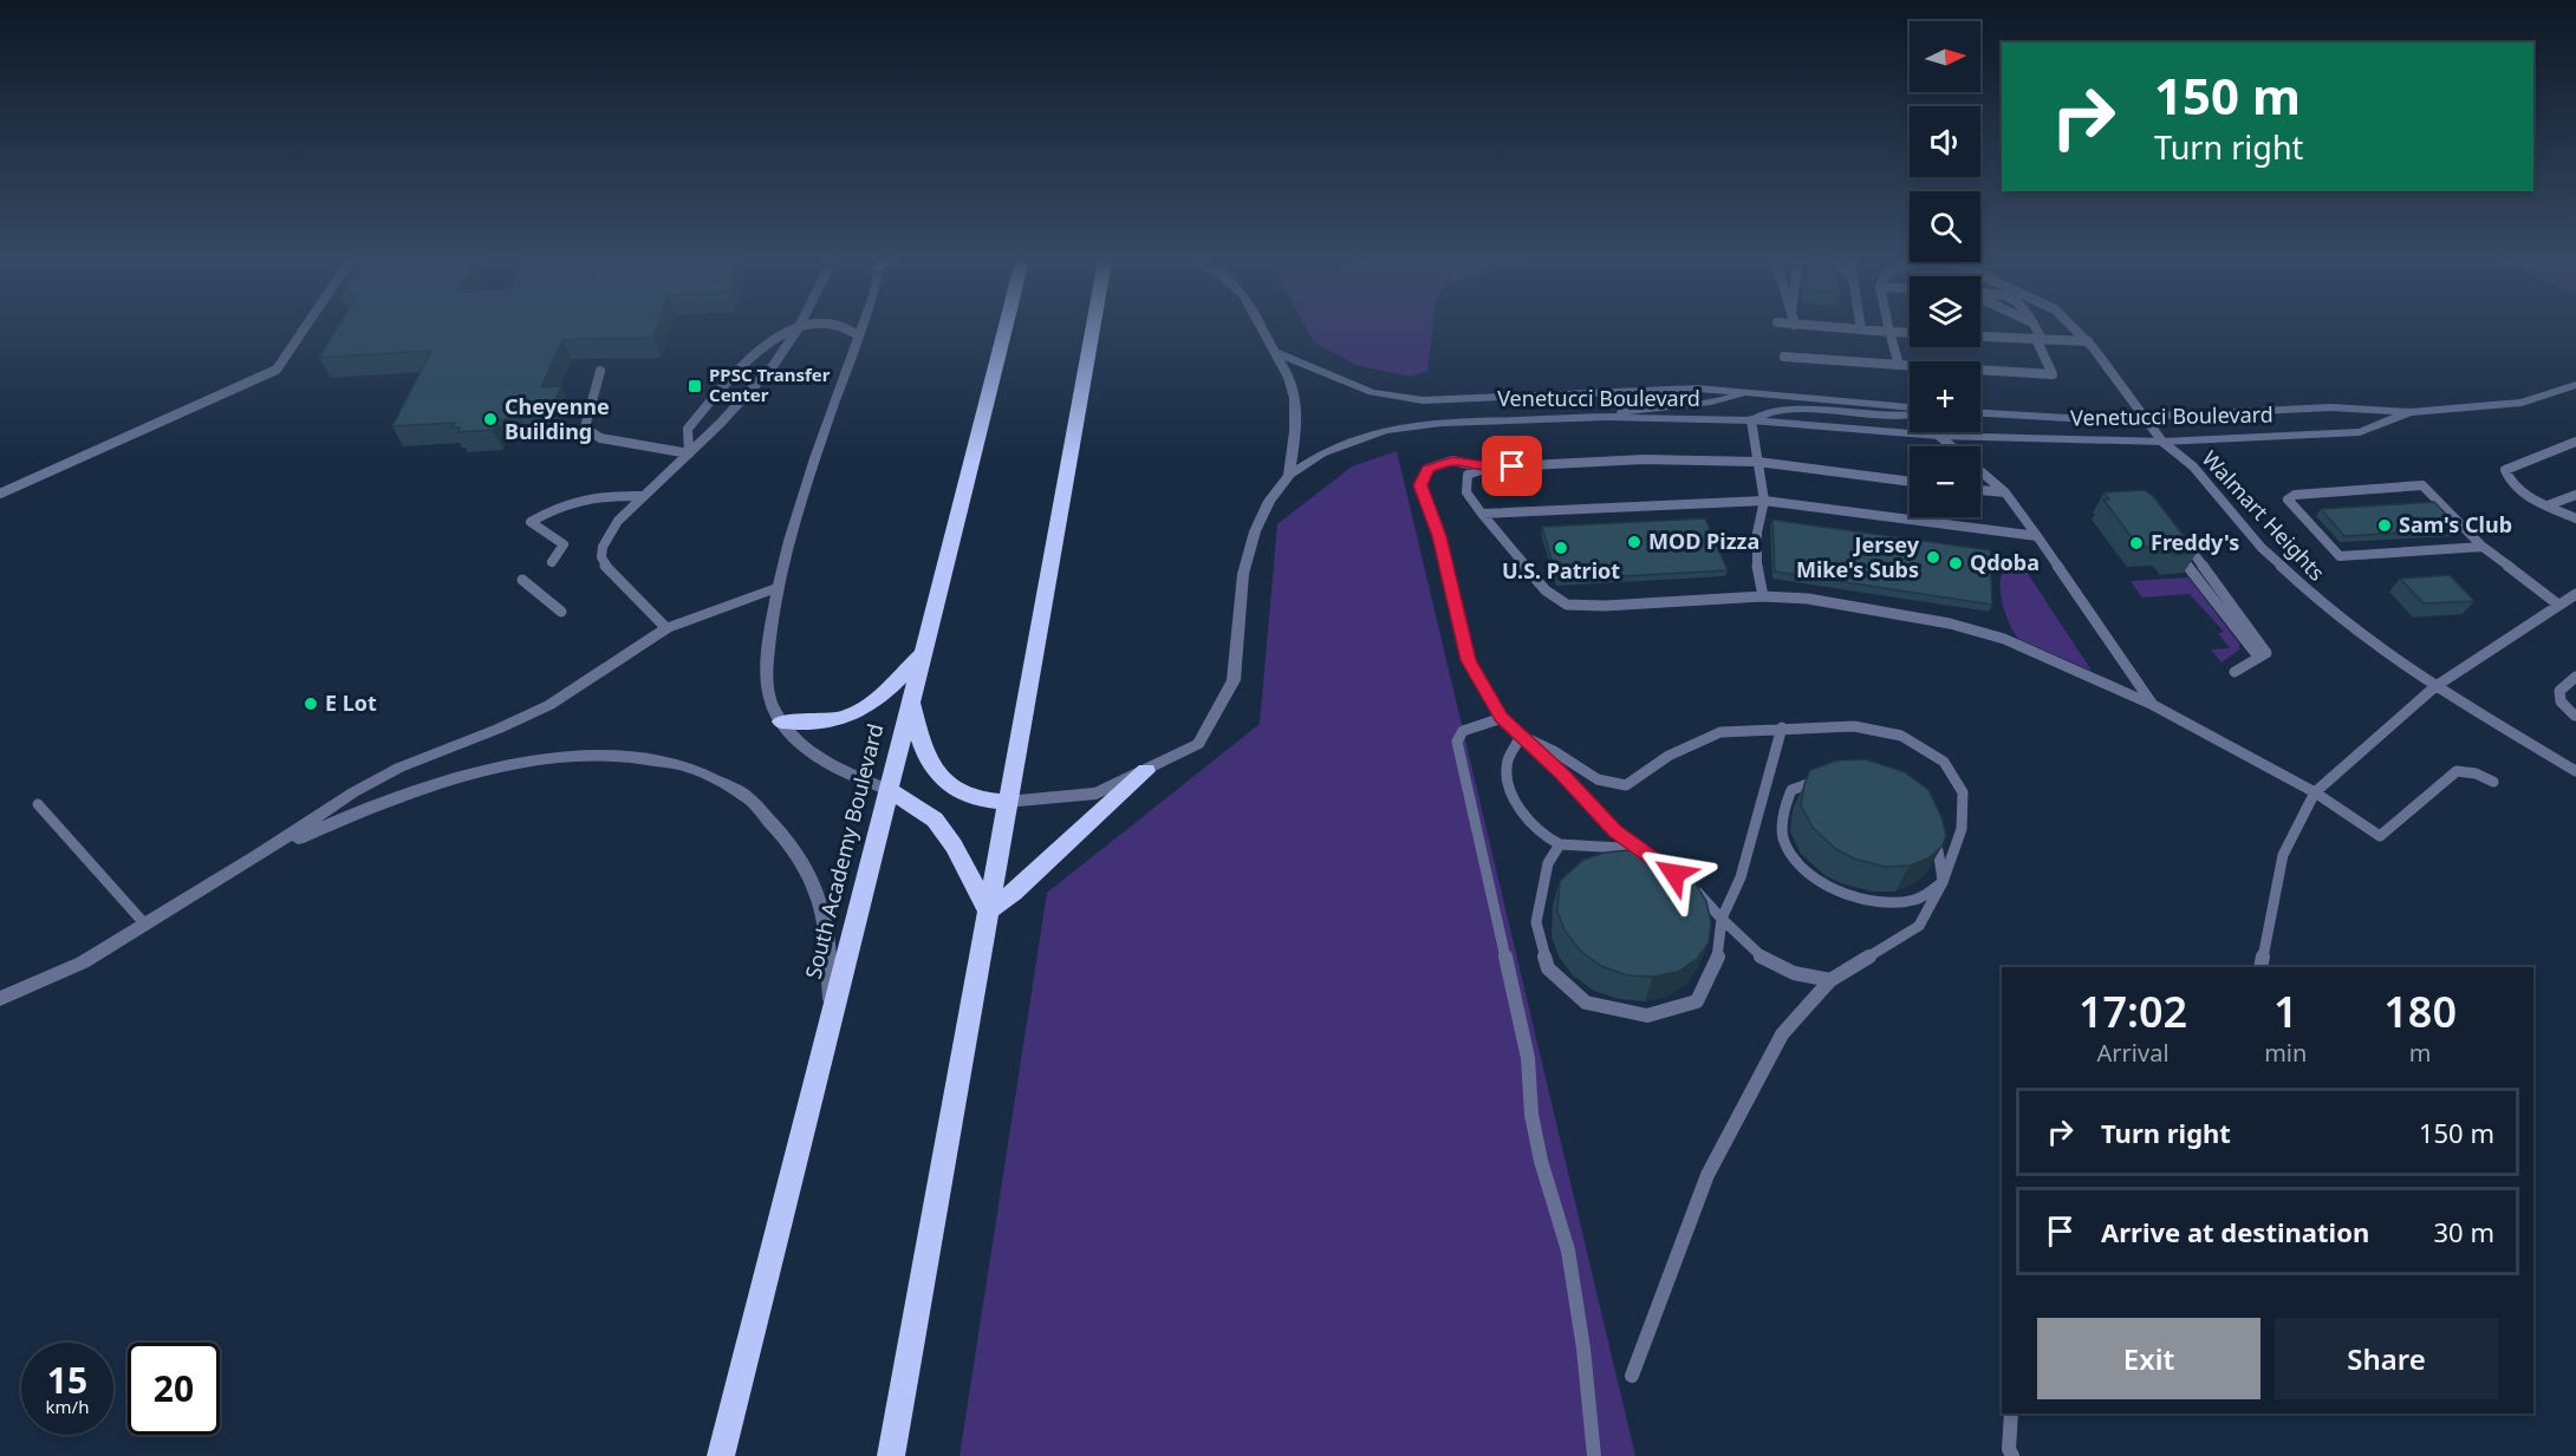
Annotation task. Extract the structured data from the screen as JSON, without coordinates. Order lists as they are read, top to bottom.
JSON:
{
  "streets": {
    "highway": ["South Academy Boulevard"],
    "street": ["Venetucci Boulevard"],
    "lane": ["Walmart Heights"]
  },
  "crossings": [
    ["Venetucci Boulevard", "Walmart Heights"]
  ],
  "places": {
    "transit": ["PPSC Transfer Center"],
    "other": [
      "Cheyenne Building",
      "Sam's Club",
      "MOD Pizza",
      "Freddy's",
      "U.S. Patriot",
      "Jersey Mike's Subs",
      "Qdoba",
      "E Lot"
    ]
  },
  "north": "right",
  "page": {
    "map_buttons": ["+", "−"],
    "turn": ["150 m", "Turn right"],
    "eta": [
      "17:02",
      "Arrival",
      "1",
      "min",
      "180",
      "m"
    ],
    "list": [
      {
        "name": "Turn right",
        "value": "150 m"
      },
      {
        "name": "Arrive at destination",
        "value": "30 m"
      }
    ],
    "buttons": ["Exit", "Share"],
    "speed": "15 km/h",
    "limit": "20"
  }
}
